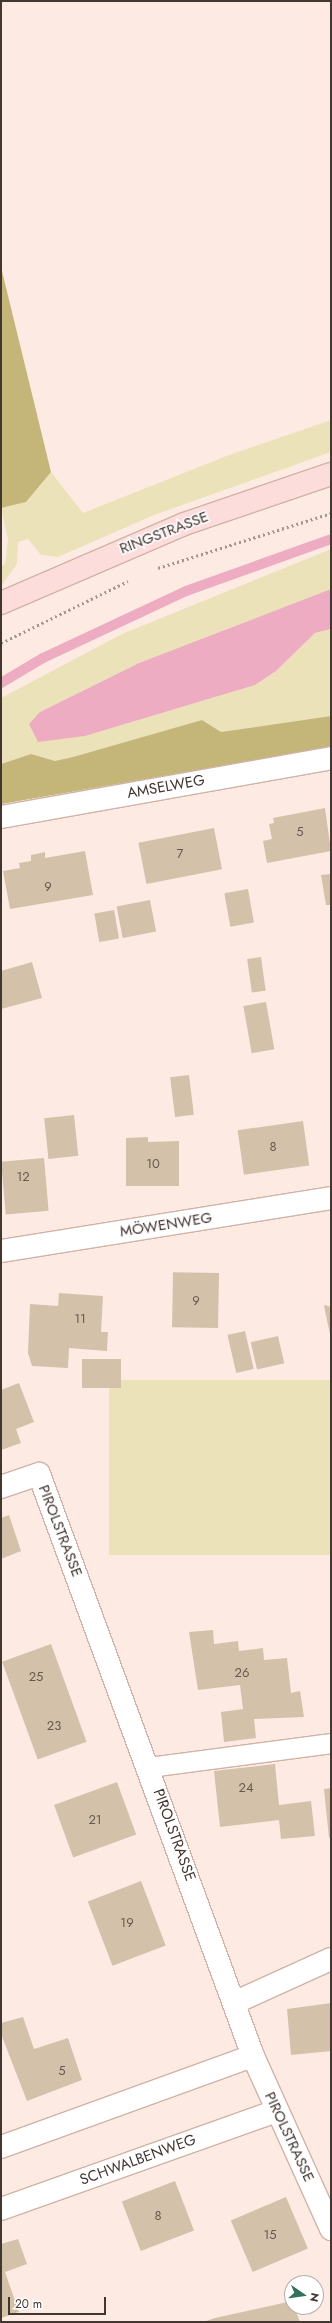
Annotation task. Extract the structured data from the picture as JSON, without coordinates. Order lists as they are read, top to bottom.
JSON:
{
  "streets": {
    "main road": ["RINGSTRASSE"],
    "street": [
      "AMSELWEG",
      "MÖWENWEG",
      "PIROLSTRASSE",
      "SCHWALBENWEG"
    ]
  },
  "crossings": [
    ["PIROLSTRASSE", "SCHWALBENWEG"]
  ],
  "house_numbers": [
    "5",
    "7",
    "9",
    "8",
    "10",
    "12",
    "9",
    "11",
    "26",
    "25",
    "23",
    "24",
    "21",
    "19",
    "5",
    "8",
    "15"
  ],
  "scale_bar": "20 m",
  "north": "right"
}
